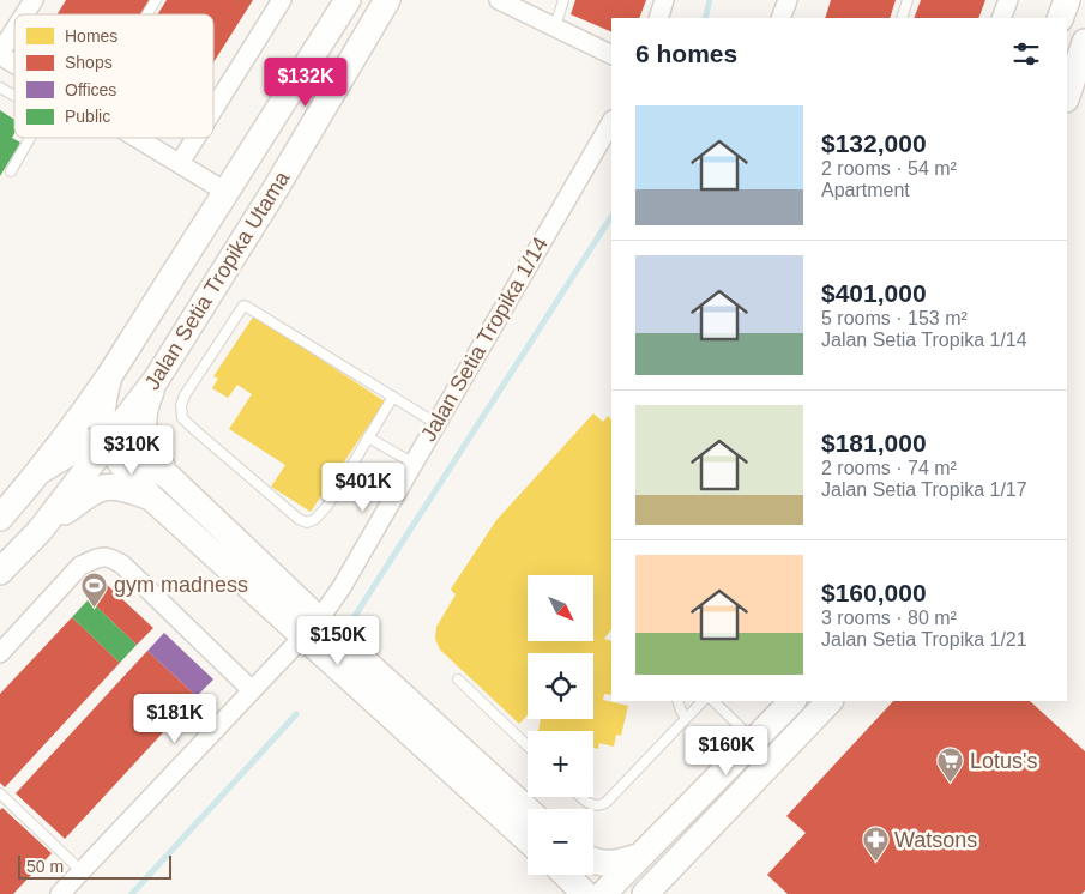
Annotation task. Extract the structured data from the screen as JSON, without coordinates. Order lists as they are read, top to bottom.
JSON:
{
  "streets": {
    "street": ["Jalan Setia Tropika Utama", "Jalan Setia Tropika 1/14"]
  },
  "places": {
    "sports": ["gym madness"],
    "supermarket": ["Lotus's"],
    "pharmacy": ["Watsons"]
  },
  "legend": [
    "Homes",
    "Shops",
    "Offices",
    "Public"
  ],
  "scale_bar": "50 m",
  "north": "bottom right",
  "page": {
    "heading": "6 homes",
    "price": [
      "$132K",
      "$310K",
      "$401K",
      "$150K",
      "$181K",
      "$160K"
    ],
    "list": [
      {
        "name": "$132,000",
        "note": "2 rooms · 54 m² · Apartment"
      },
      {
        "name": "$401,000",
        "note": "5 rooms · 153 m² · Jalan Setia Tropika 1/14"
      },
      {
        "name": "$181,000",
        "note": "2 rooms · 74 m² · Jalan Setia Tropika 1/17"
      },
      {
        "name": "$160,000",
        "note": "3 rooms · 80 m² · Jalan Setia Tropika 1/21"
      }
    ],
    "map_buttons": ["+", "−"],
    "scale": "50 m"
  }
}
